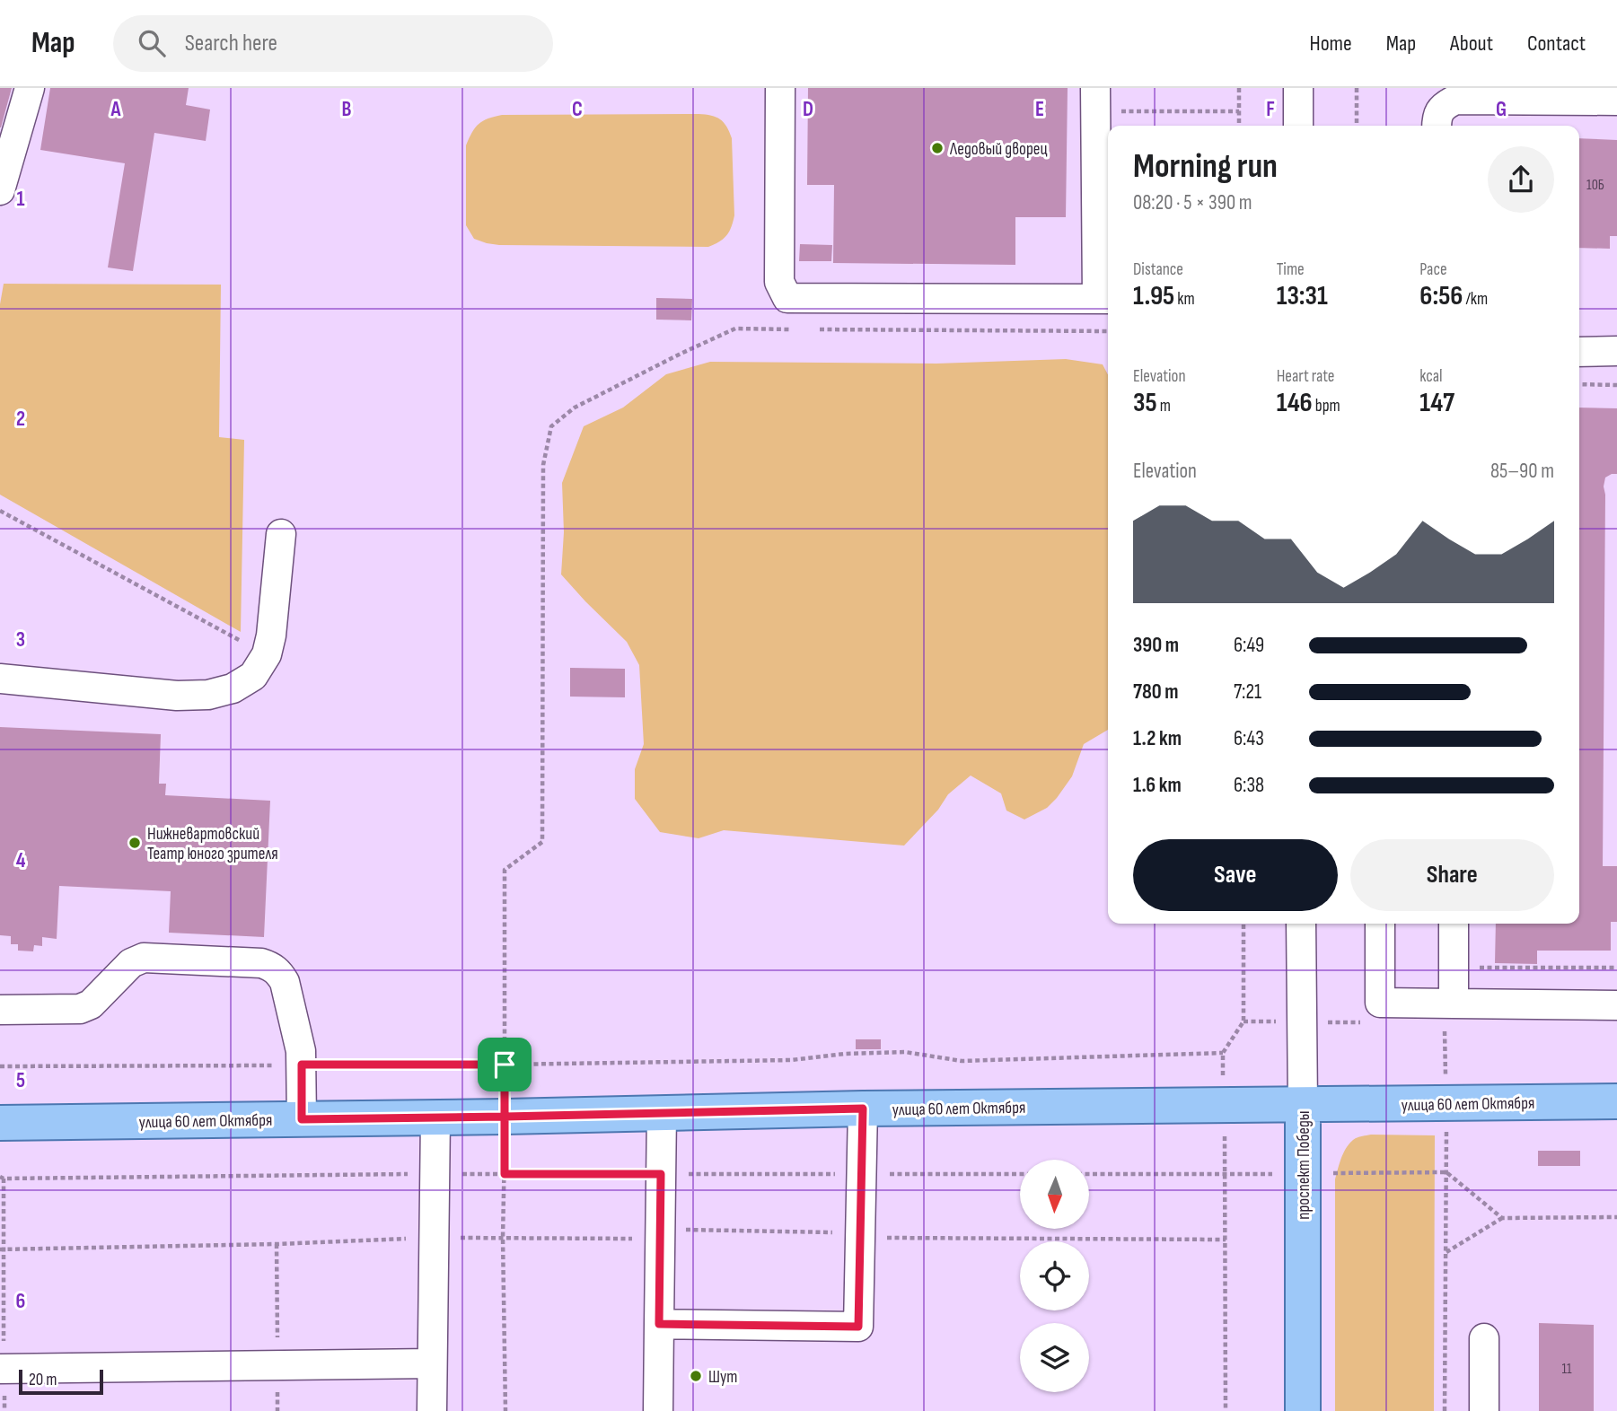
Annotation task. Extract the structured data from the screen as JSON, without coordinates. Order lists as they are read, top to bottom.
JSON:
{
  "streets": {
    "main road": ["улица 60 лет Октября", "проспект Победы"]
  },
  "crossings": [
    ["улица 60 лет Октября", "проспект Победы"]
  ],
  "places": ["Ледовый дворец", "Нижневартовский Театр юного зрителя", "Шут"],
  "house_numbers": ["10Б", "11"],
  "scale_bar": "20 m",
  "north": "bottom",
  "page": {
    "header": "Map",
    "search": "Search here",
    "nav": [
      "Home",
      "Map",
      "About",
      "Contact"
    ],
    "heading": ["Morning run", "08:20 · 5 × 390 m"],
    "stats": [
      ["Distance", "1.95 km"],
      ["Time", "13:31"],
      ["Pace", "6:56 /km"],
      ["Elevation", "35 m"],
      ["Heart rate", "146 bpm"],
      ["kcal", "147"]
    ],
    "chart": ["Elevation", "85–90 m"],
    "list": [
      {
        "name": "390 m",
        "note": "6:49"
      },
      {
        "name": "780 m",
        "note": "7:21"
      },
      {
        "name": "1.2 km",
        "note": "6:43"
      },
      {
        "name": "1.6 km",
        "note": "6:38"
      }
    ],
    "buttons": ["Save", "Share"],
    "scale": "20 m"
  },
  "grid": {
    "columns": [
      "A",
      "B",
      "C",
      "D",
      "E",
      "F",
      "G"
    ],
    "rows": [
      "1",
      "2",
      "3",
      "4",
      "5",
      "6"
    ]
  }
}
